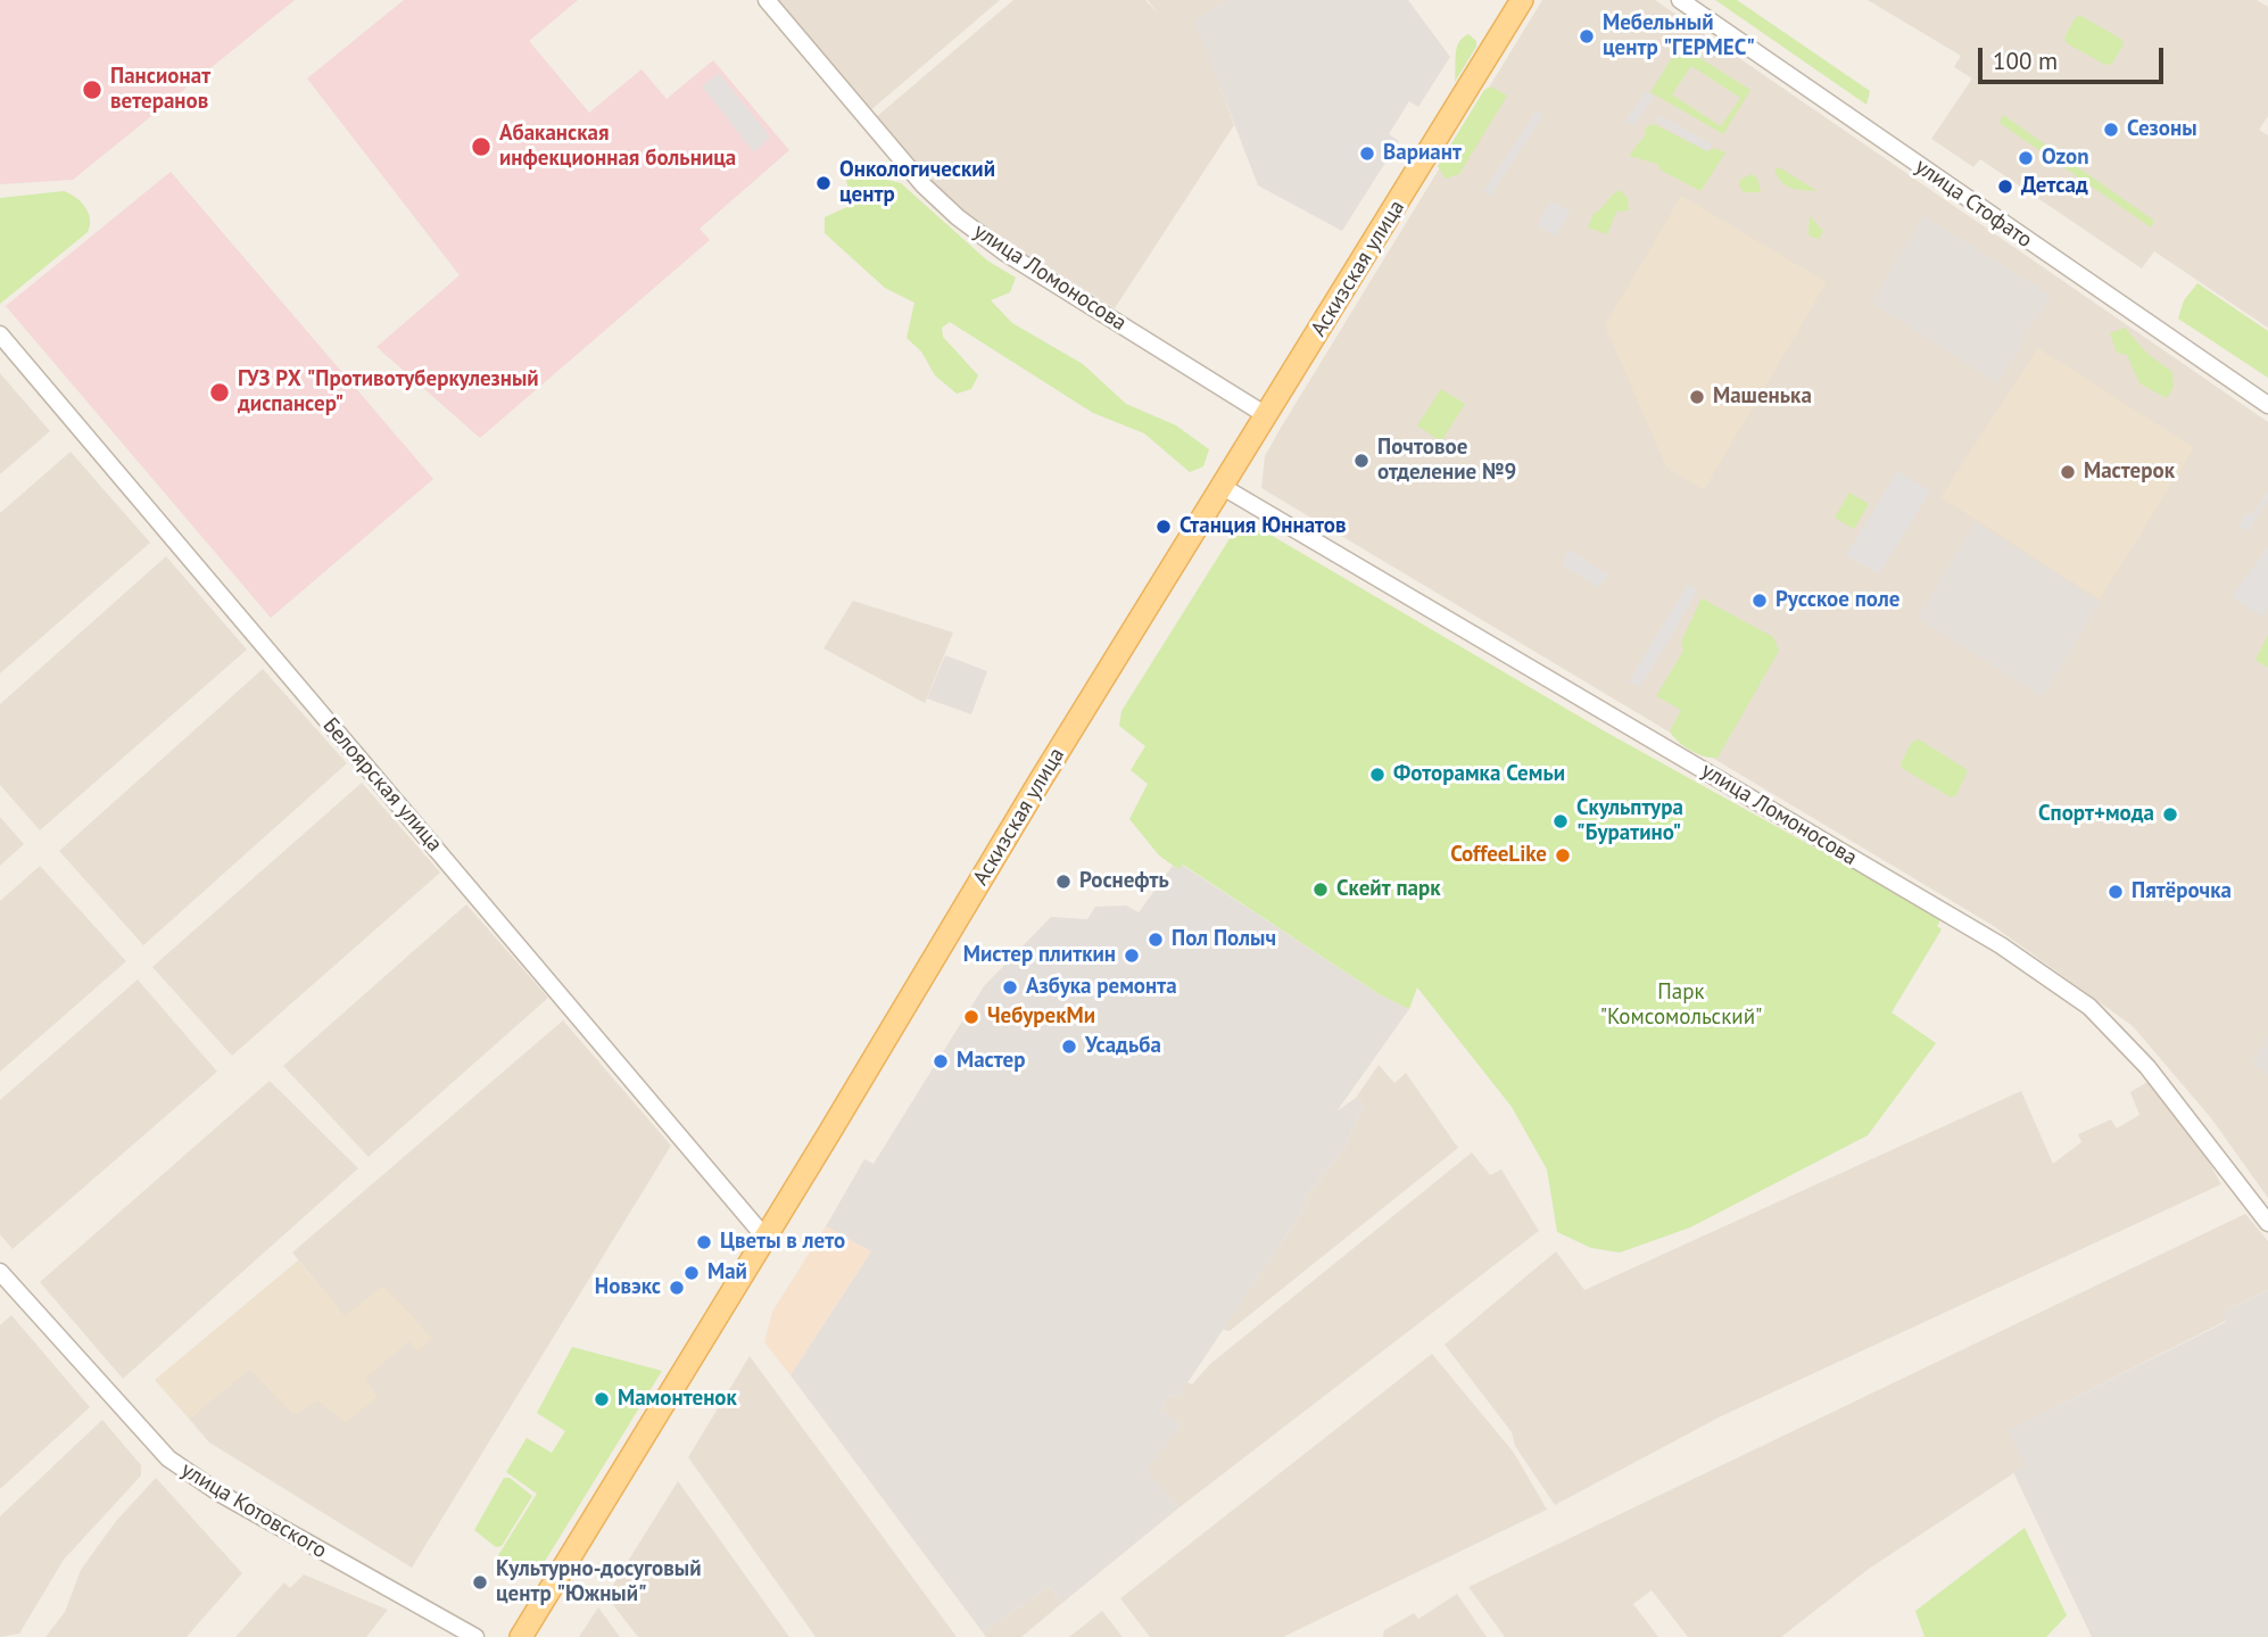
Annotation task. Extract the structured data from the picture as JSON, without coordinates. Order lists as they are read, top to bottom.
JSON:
{
  "streets": {
    "main road": ["Аскизская улица"],
    "street": [
      "улица Стофато",
      "улица Ломоносова",
      "Белоярская улица",
      "улица Котовского"
    ]
  },
  "crossings": [
    ["Аскизская улица", "улица Ломоносова"],
    ["Аскизская улица", "Белоярская улица"]
  ],
  "parks": ["Парк \"Комсомольский\""],
  "places": [
    "Мебельный центр \"ГЕРМЕС\"",
    "Пансионат ветеранов",
    "Сезоны",
    "Абаканская инфекционная больница",
    "Вариант",
    "Ozon",
    "Онкологический центр",
    "Детсад",
    "ГУЗ РХ \"Противотуберкулезный диспансер\"",
    "Машенька",
    "Почтовое отделение №9",
    "Мастерок",
    "Станция Юннатов",
    "Русское поле",
    "Фоторамка Семьи",
    "Спорт+мода",
    "Скульптура \"Буратино\"",
    "CoffeeLike",
    "Роснефть",
    "Скейт парк",
    "Пятёрочка",
    "Пол Полыч",
    "Мистер плиткин",
    "Азбука ремонта",
    "ЧебурекМи",
    "Усадьба",
    "Мастер",
    "Цветы в лето",
    "Май",
    "Новэкс",
    "Мамонтенок",
    "Культурно-досуговый центр \"Южный\""
  ],
  "scale_bar": "100 m"
}
